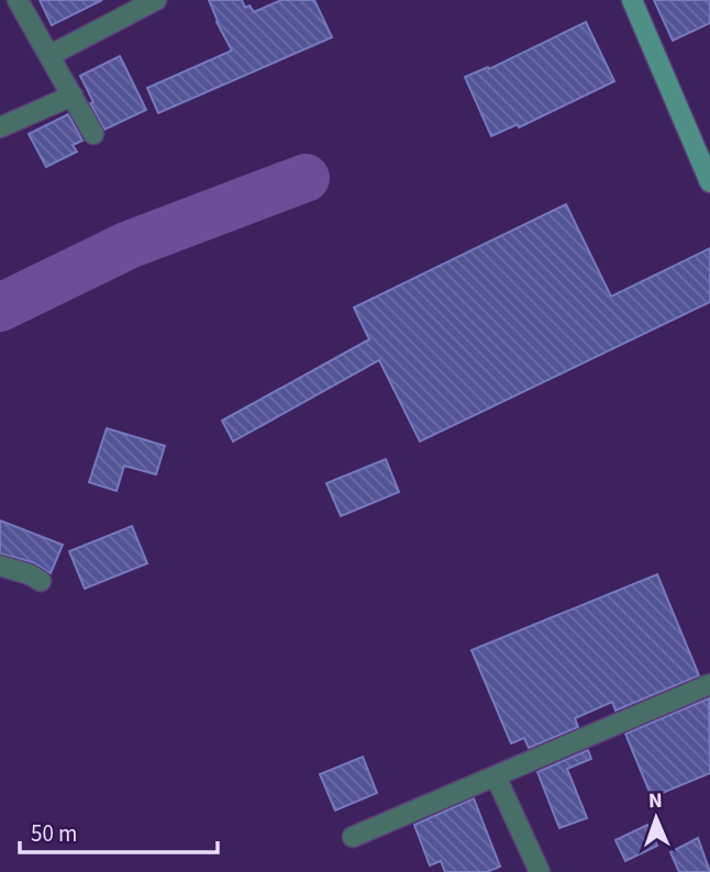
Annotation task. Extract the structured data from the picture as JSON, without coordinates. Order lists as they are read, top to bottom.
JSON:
{
  "scale_bar": "50 m",
  "north": "top"
}
